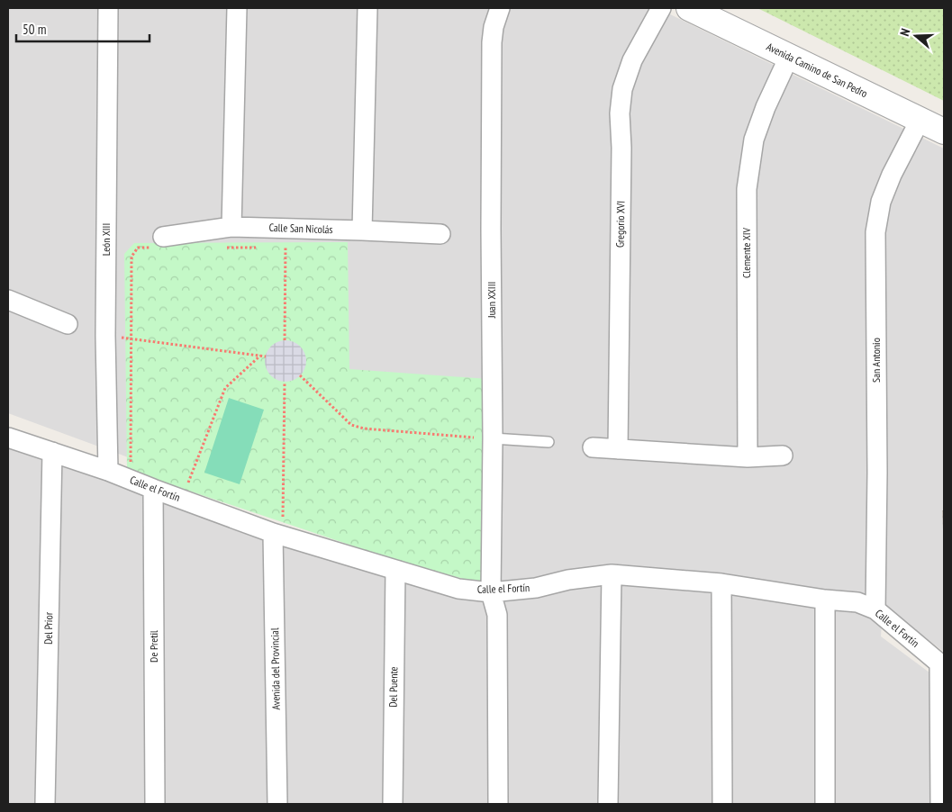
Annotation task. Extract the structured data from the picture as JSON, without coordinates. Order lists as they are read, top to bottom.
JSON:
{
  "streets": {
    "street": [
      "Avenida Camino de San Pedro",
      "Gregorio XVI",
      "Calle San Nicolás",
      "León XIII",
      "Clemente XIV",
      "Juan XXIII",
      "San Antonio",
      "Calle el Fortín",
      "Del Prior",
      "De Pretil",
      "Avenida del Provincial",
      "Del Puente"
    ]
  },
  "crossings": [
    ["Avenida Camino de San Pedro", "Clemente XIV"],
    ["Avenida Camino de San Pedro", "San Antonio"],
    ["León XIII", "Calle el Fortín"],
    ["Juan XXIII", "Calle el Fortín"],
    ["San Antonio", "Calle el Fortín"],
    ["Calle el Fortín", "Del Prior"],
    ["Calle el Fortín", "De Pretil"],
    ["Calle el Fortín", "Avenida del Provincial"],
    ["Calle el Fortín", "Del Puente"]
  ],
  "scale_bar": "50 m",
  "north": "left"
}
